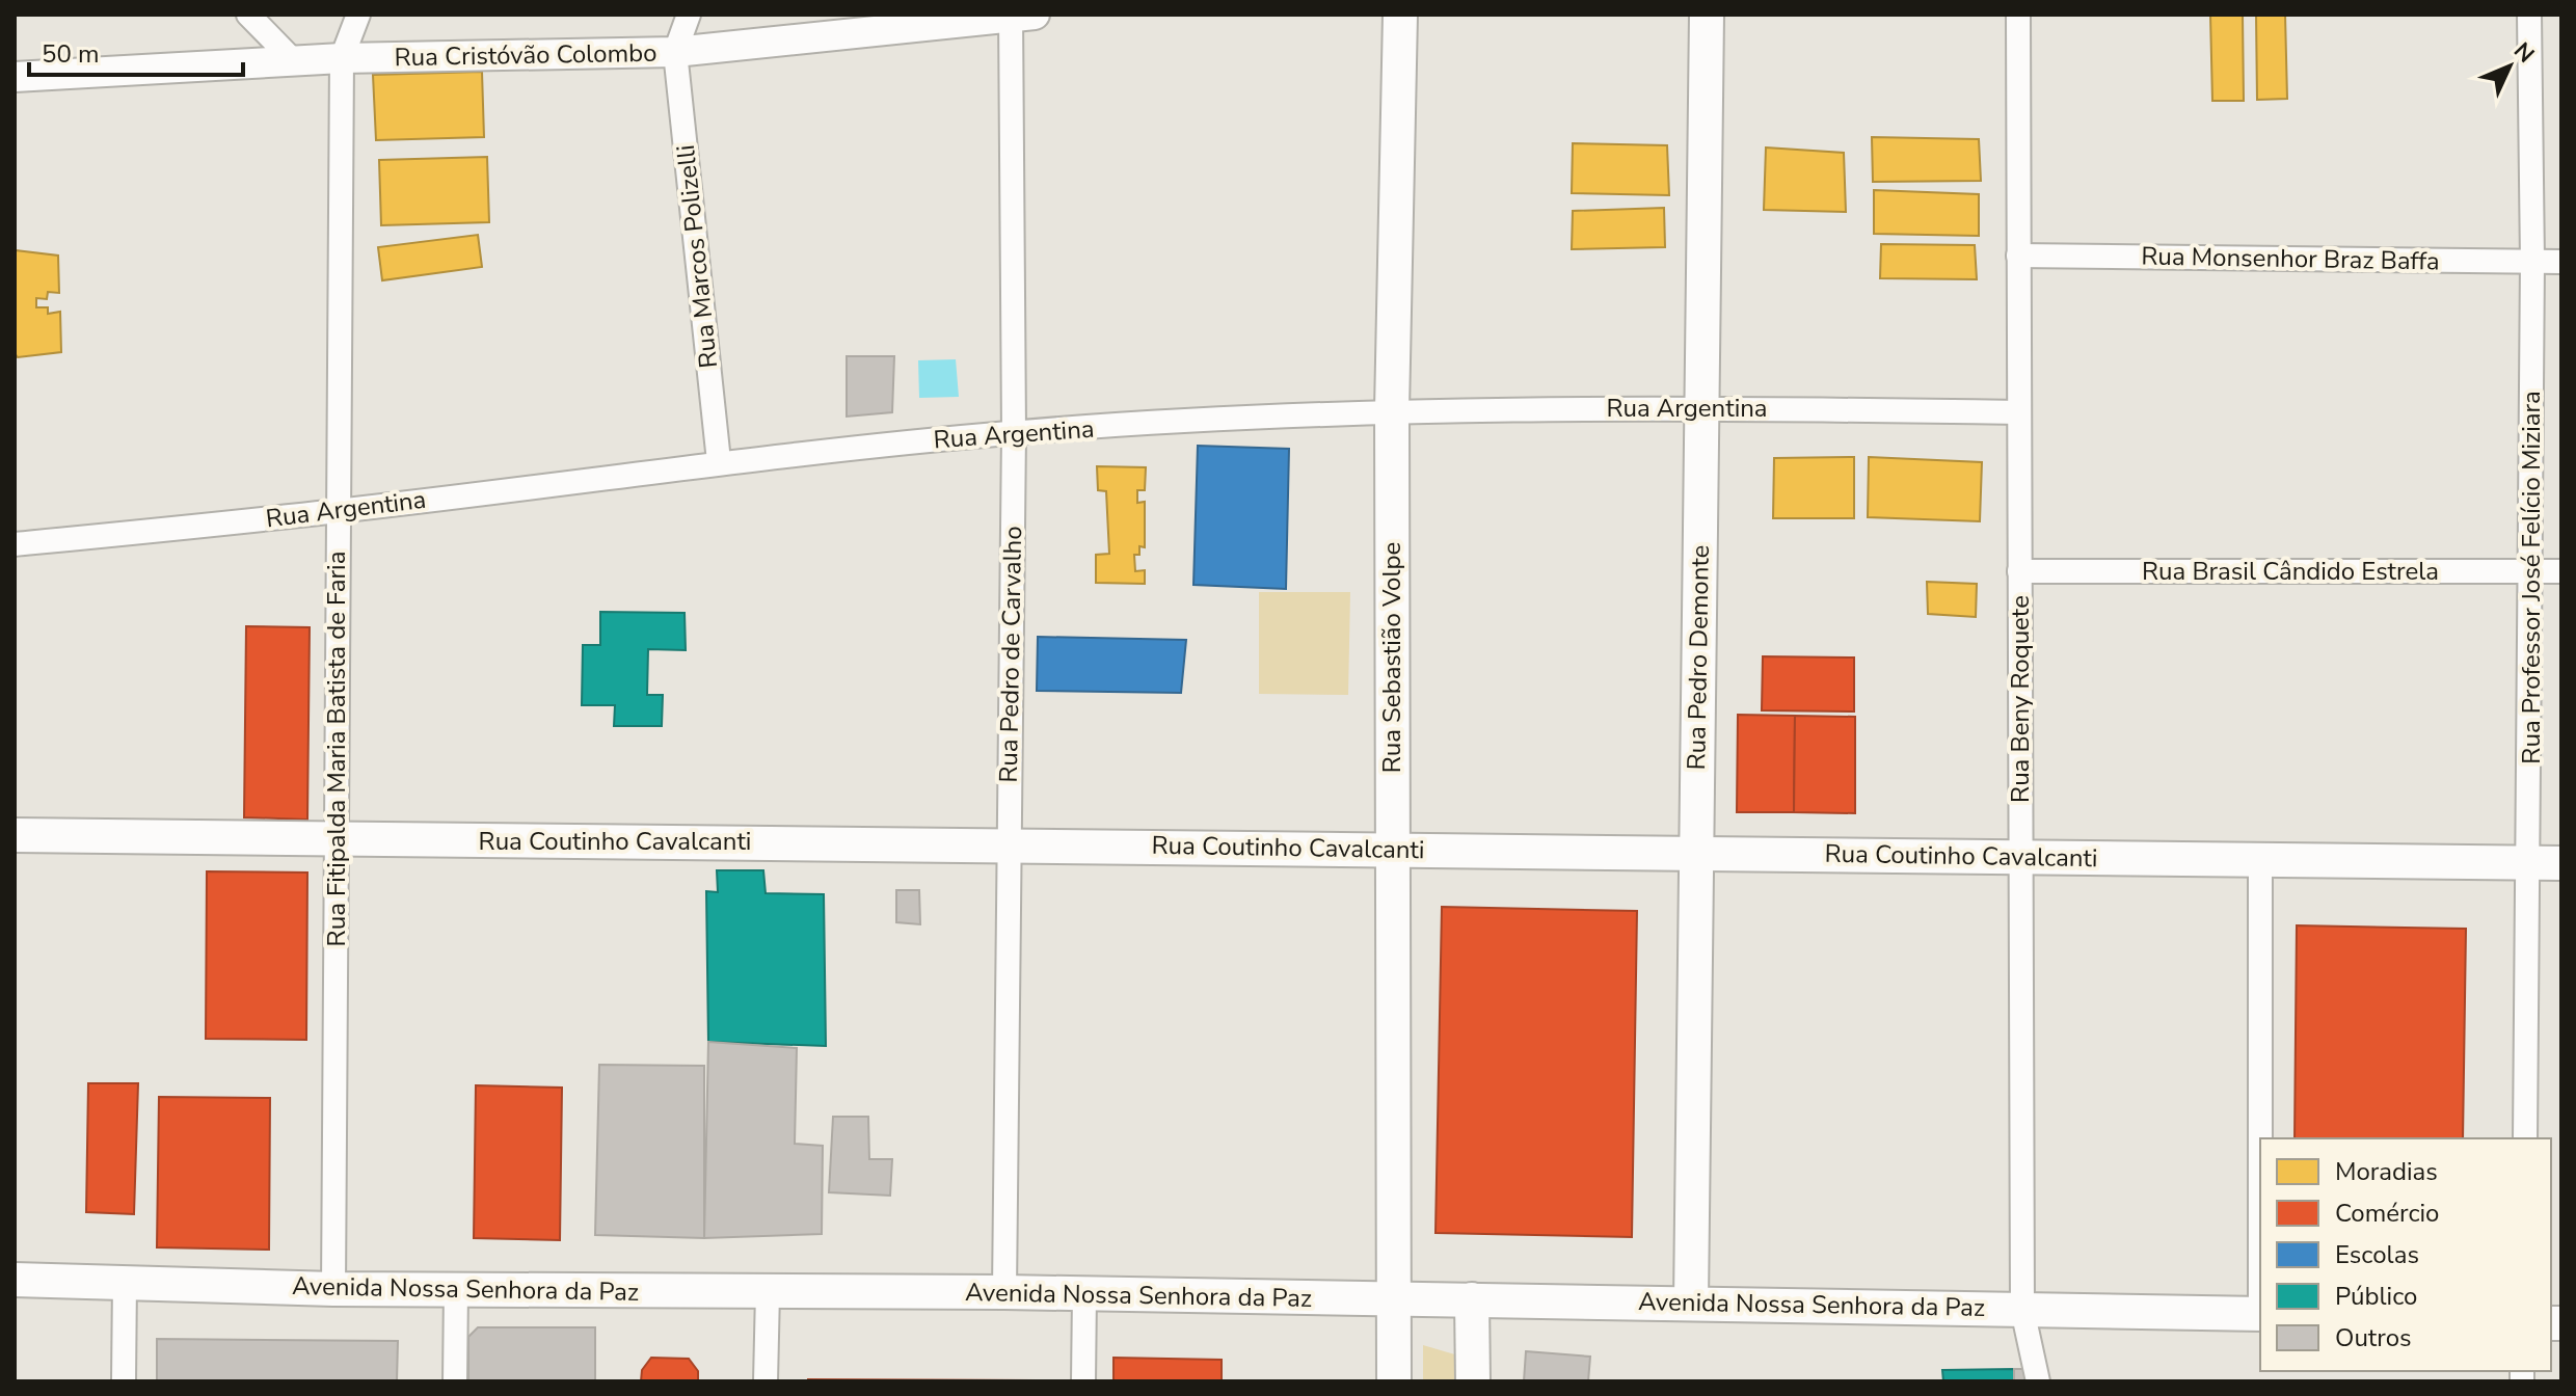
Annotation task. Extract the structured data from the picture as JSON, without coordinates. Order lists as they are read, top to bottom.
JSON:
{
  "streets": {
    "main road": [
      "Rua Sebastião Volpe",
      "Rua Pedro Demonte",
      "Rua Coutinho Cavalcanti",
      "Avenida Nossa Senhora da Paz"
    ],
    "street": [
      "Rua Cristóvão Colombo",
      "Rua Marcos Polizelli",
      "Rua Monsenhor Braz Baffa",
      "Rua Argentina",
      "Rua Brasil Cândido Estrela",
      "Rua Professor José Felício Miziara",
      "Rua Pedro de Carvalho",
      "Rua Beny Roquete",
      "Rua Fitipalda Maria Batista de Faria"
    ]
  },
  "crossings": [
    ["Rua Cristóvão Colombo", "Rua Marcos Polizelli"],
    ["Rua Cristóvão Colombo", "Rua Pedro de Carvalho"],
    ["Rua Cristóvão Colombo", "Rua Fitipalda Maria Batista de Faria"],
    ["Rua Marcos Polizelli", "Rua Argentina"],
    ["Rua Monsenhor Braz Baffa", "Rua Professor José Felício Miziara"],
    ["Rua Monsenhor Braz Baffa", "Rua Beny Roquete"],
    ["Rua Argentina", "Rua Pedro de Carvalho"],
    ["Rua Argentina", "Rua Sebastião Volpe"],
    ["Rua Argentina", "Rua Pedro Demonte"],
    ["Rua Argentina", "Rua Beny Roquete"],
    ["Rua Argentina", "Rua Fitipalda Maria Batista de Faria"],
    ["Rua Brasil Cândido Estrela", "Rua Professor José Felício Miziara"],
    ["Rua Brasil Cândido Estrela", "Rua Beny Roquete"],
    ["Rua Professor José Felício Miziara", "Rua Coutinho Cavalcanti"],
    ["Rua Pedro de Carvalho", "Rua Coutinho Cavalcanti"],
    ["Rua Pedro de Carvalho", "Avenida Nossa Senhora da Paz"],
    ["Rua Sebastião Volpe", "Rua Coutinho Cavalcanti"],
    ["Rua Sebastião Volpe", "Avenida Nossa Senhora da Paz"],
    ["Rua Pedro Demonte", "Rua Coutinho Cavalcanti"],
    ["Rua Pedro Demonte", "Avenida Nossa Senhora da Paz"],
    ["Rua Beny Roquete", "Rua Coutinho Cavalcanti"],
    ["Rua Beny Roquete", "Avenida Nossa Senhora da Paz"],
    ["Rua Fitipalda Maria Batista de Faria", "Rua Coutinho Cavalcanti"],
    ["Rua Fitipalda Maria Batista de Faria", "Avenida Nossa Senhora da Paz"]
  ],
  "legend": [
    "Moradias",
    "Comércio",
    "Escolas",
    "Público",
    "Outros"
  ],
  "scale_bar": "50 m",
  "north": "top right"
}
